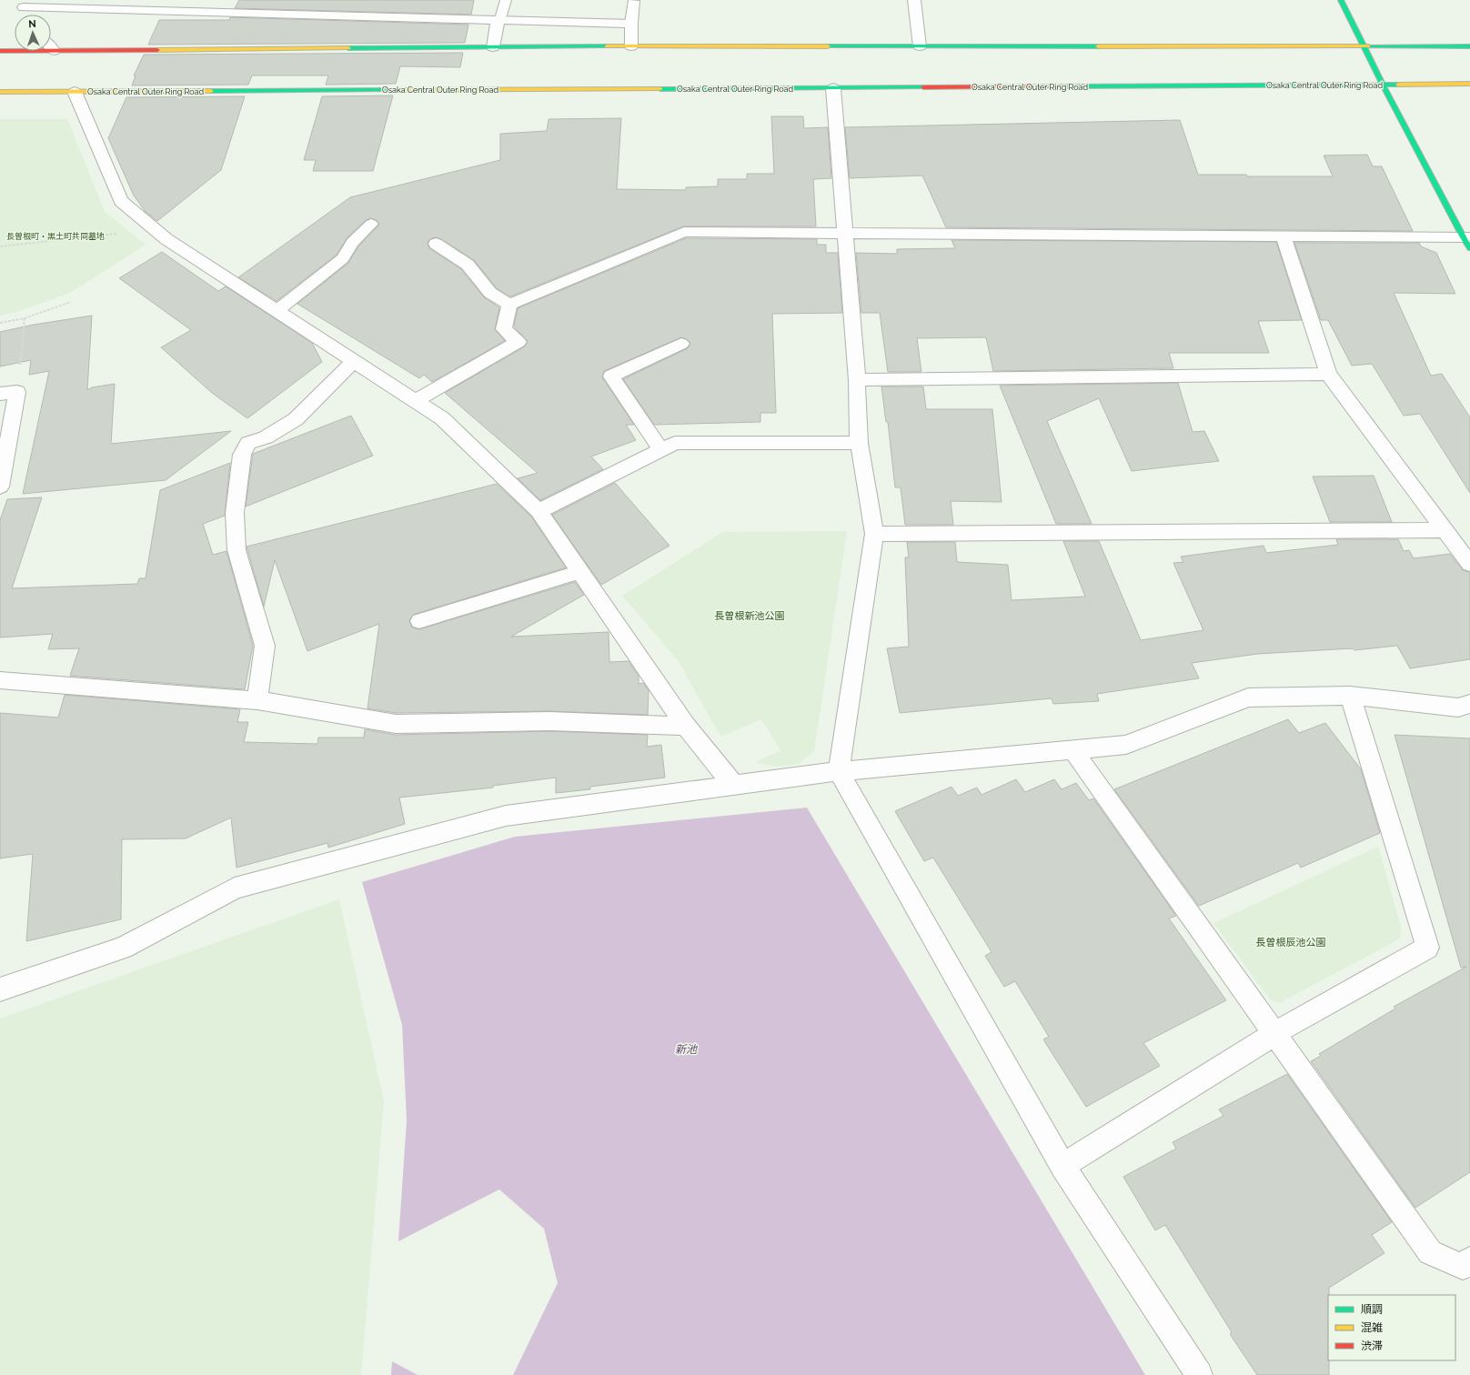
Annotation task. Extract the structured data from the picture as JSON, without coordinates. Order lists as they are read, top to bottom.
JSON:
{
  "streets": {
    "main road": ["Osaka Central Outer Ring Road"]
  },
  "water": ["新池"],
  "parks": ["長曽根町・黒土町共同墓地", "長曽根新池公園", "長曽根辰池公園"],
  "legend": ["順調", "混雑", "渋滞"],
  "north": "top"
}
